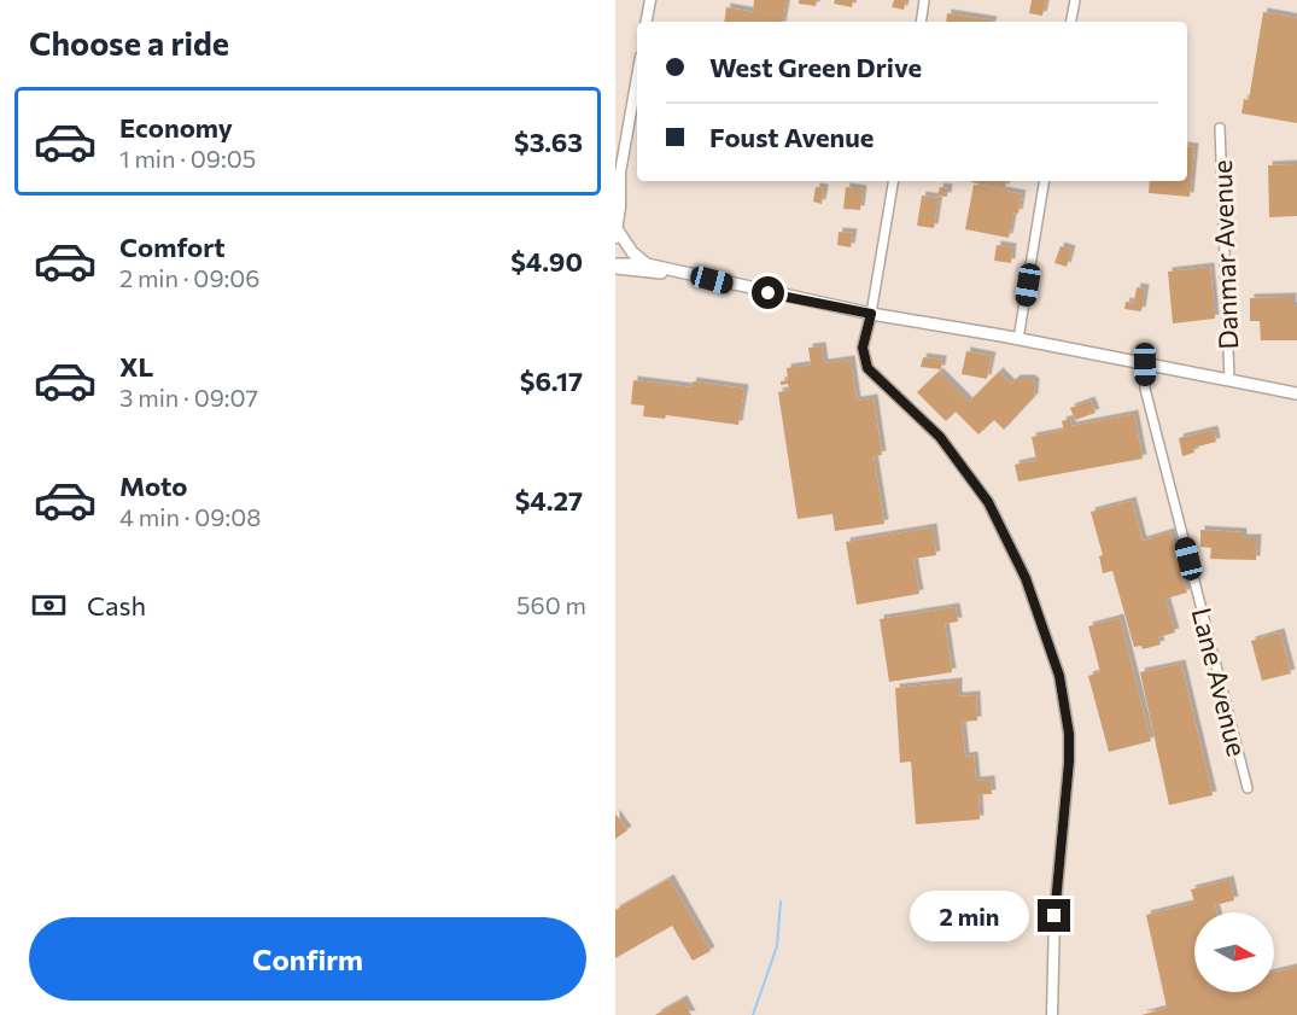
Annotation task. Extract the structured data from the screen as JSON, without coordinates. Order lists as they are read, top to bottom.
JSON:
{
  "streets": {
    "street": ["Danmar Avenue", "Lane Avenue"]
  },
  "north": "right",
  "page": {
    "heading": "Choose a ride",
    "banner": ["West Green Drive", "Foust Avenue"],
    "list": [
      {
        "name": "Economy",
        "note": "1 min · 09:05",
        "value": "$3.63"
      },
      {
        "name": "Comfort",
        "note": "2 min · 09:06",
        "value": "$4.90"
      },
      {
        "name": "XL",
        "note": "3 min · 09:07",
        "value": "$6.17"
      },
      {
        "name": "Moto",
        "note": "4 min · 09:08",
        "value": "$4.27"
      }
    ],
    "pay": ["Cash", "560 m"],
    "bubble": "2 min",
    "buttons": "Confirm"
  }
}
